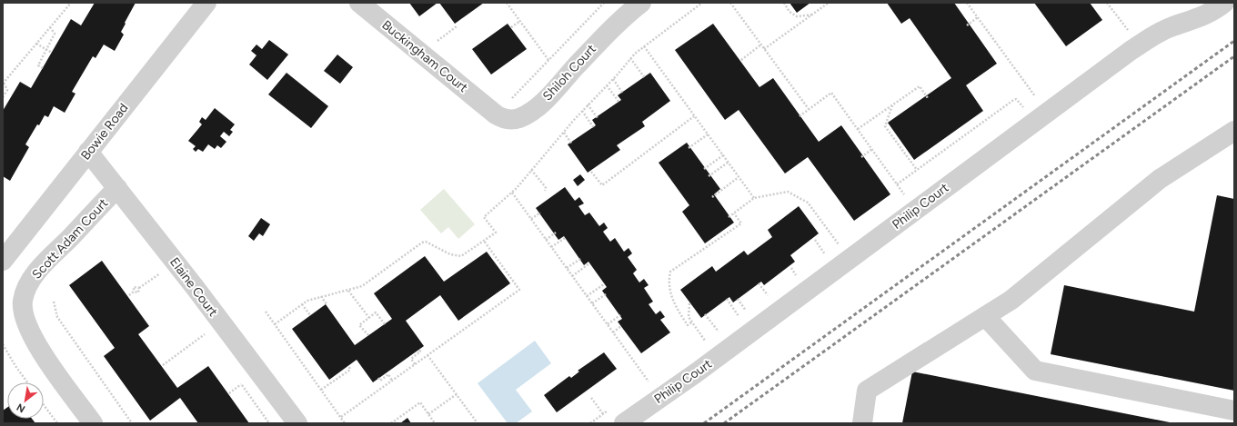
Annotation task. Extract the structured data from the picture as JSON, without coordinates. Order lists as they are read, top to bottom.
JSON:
{
  "streets": {
    "street": [
      "Buckingham Court",
      "Shiloh Court",
      "Bowie Road",
      "Philip Court",
      "Scott Adam Court",
      "Elaine Court"
    ]
  },
  "crossings": [
    ["Buckingham Court", "Shiloh Court"],
    ["Bowie Road", "Elaine Court"],
    ["Scott Adam Court", "Elaine Court"]
  ],
  "north": "bottom left"
}
